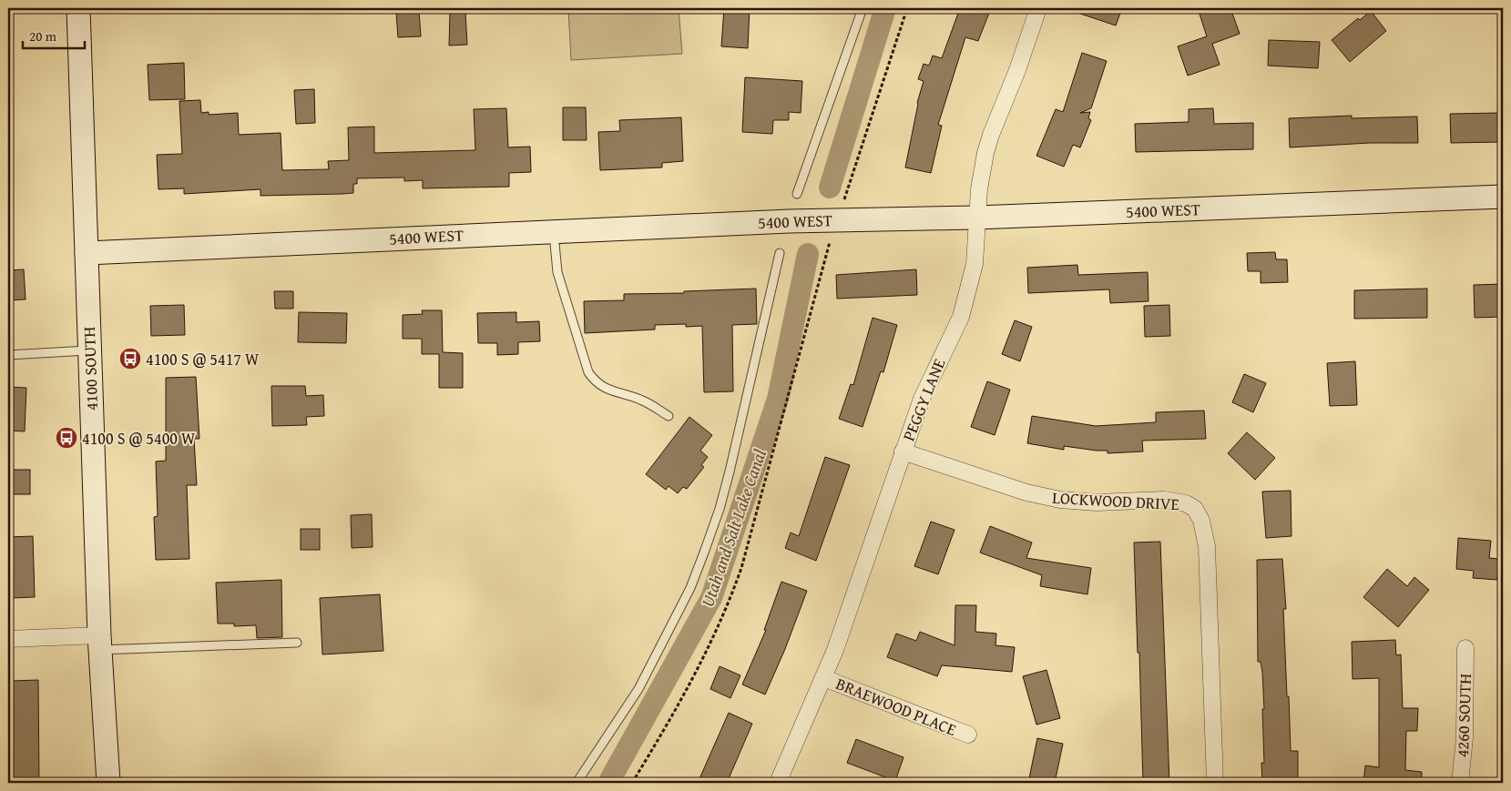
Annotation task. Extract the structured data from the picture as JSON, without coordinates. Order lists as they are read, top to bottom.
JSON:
{
  "streets": {
    "street": [
      "5400 WEST",
      "4100 SOUTH",
      "PEGGY LANE",
      "LOCKWOOD DRIVE",
      "BRAEWOOD PLACE",
      "4260 SOUTH"
    ]
  },
  "crossings": [
    ["5400 WEST", "4100 SOUTH"],
    ["5400 WEST", "PEGGY LANE"],
    ["PEGGY LANE", "LOCKWOOD DRIVE"],
    ["PEGGY LANE", "BRAEWOOD PLACE"]
  ],
  "water": ["Utah and Salt Lake Canal"],
  "places": {
    "bus stop": ["4100 S @ 5417 W", "4100 S @ 5400 W"]
  },
  "scale_bar": "20 m"
}
